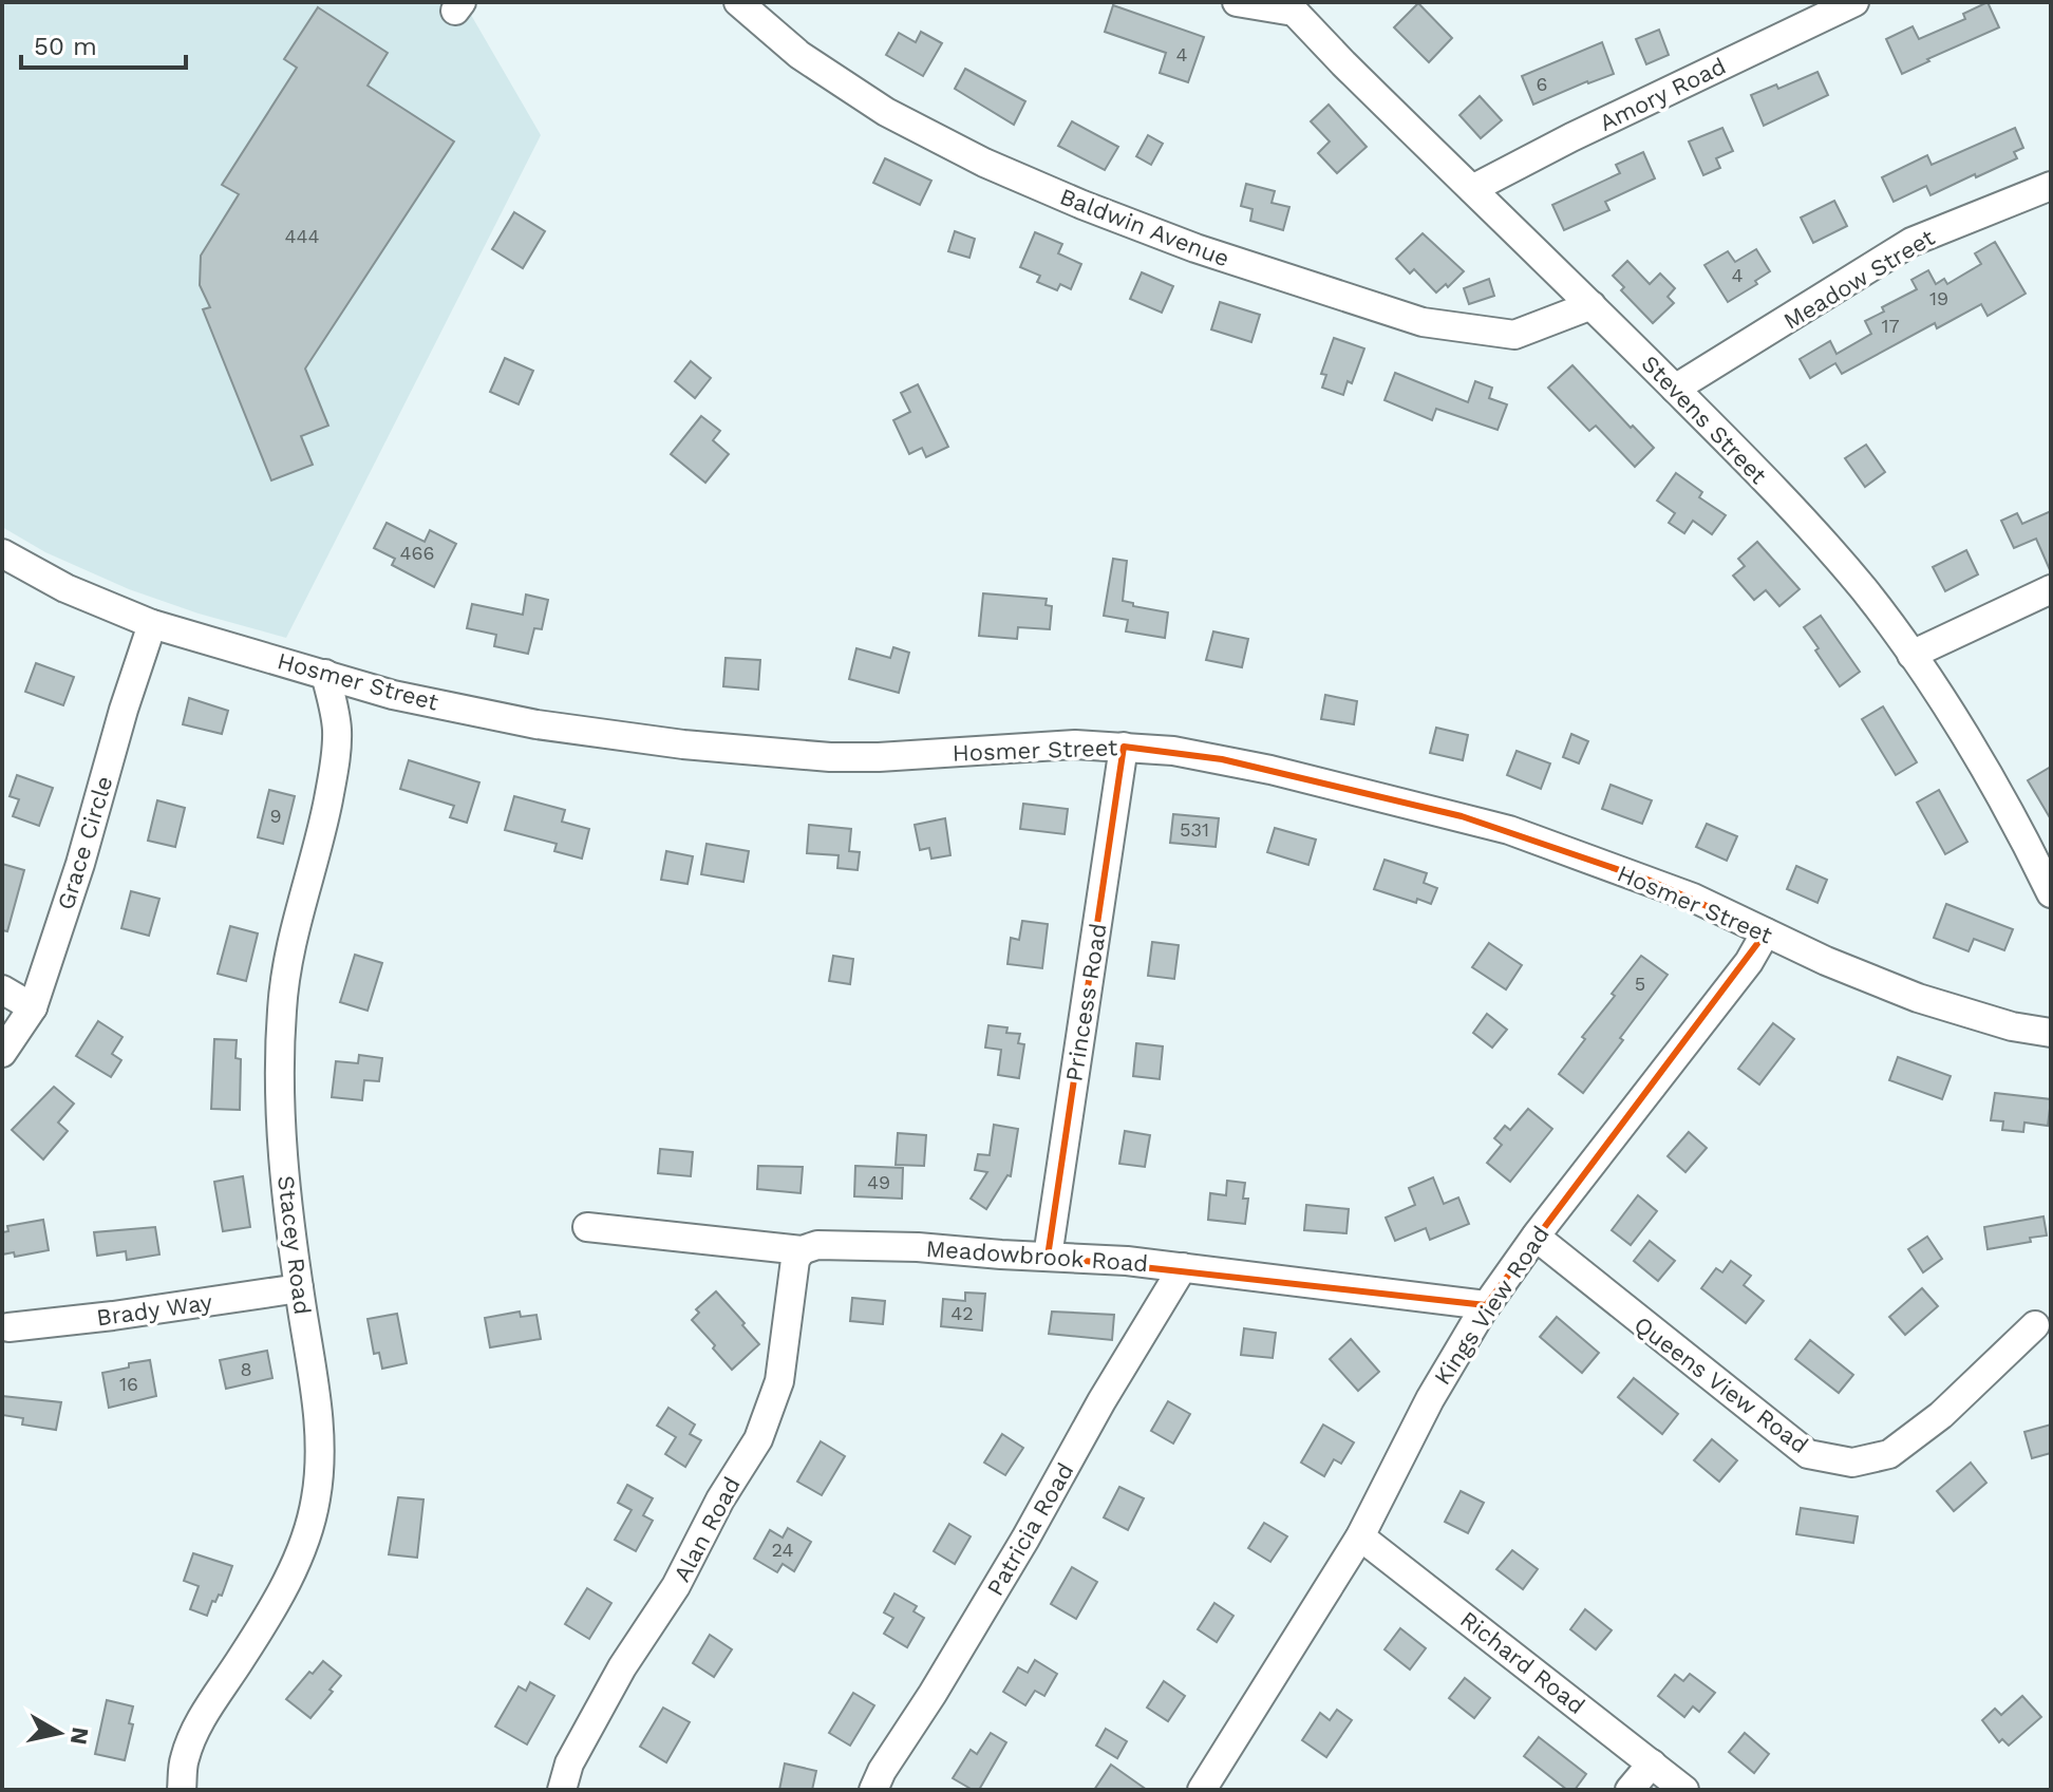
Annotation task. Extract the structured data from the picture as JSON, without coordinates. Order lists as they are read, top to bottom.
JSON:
{
  "streets": {
    "street": [
      "Amory Road",
      "Baldwin Avenue",
      "Meadow Street",
      "Stevens Street",
      "Hosmer Street",
      "Grace Circle",
      "Princess Road",
      "Stacey Road",
      "Meadowbrook Road",
      "Kings View Road",
      "Brady Way",
      "Queens View Road",
      "Alan Road",
      "Patricia Road",
      "Richard Road"
    ]
  },
  "crossings": [
    ["Amory Road", "Stevens Street"],
    ["Baldwin Avenue", "Stevens Street"],
    ["Meadow Street", "Stevens Street"],
    ["Hosmer Street", "Grace Circle"],
    ["Hosmer Street", "Princess Road"],
    ["Hosmer Street", "Stacey Road"],
    ["Hosmer Street", "Kings View Road"],
    ["Princess Road", "Meadowbrook Road"],
    ["Stacey Road", "Brady Way"],
    ["Meadowbrook Road", "Kings View Road"],
    ["Meadowbrook Road", "Alan Road"],
    ["Meadowbrook Road", "Patricia Road"],
    ["Kings View Road", "Queens View Road"],
    ["Kings View Road", "Richard Road"]
  ],
  "house_numbers": [
    "4",
    "6",
    "444",
    "4",
    "19",
    "17",
    "466",
    "9",
    "531",
    "5",
    "49",
    "42",
    "8",
    "16",
    "24"
  ],
  "scale_bar": "50 m",
  "north": "right"
}
